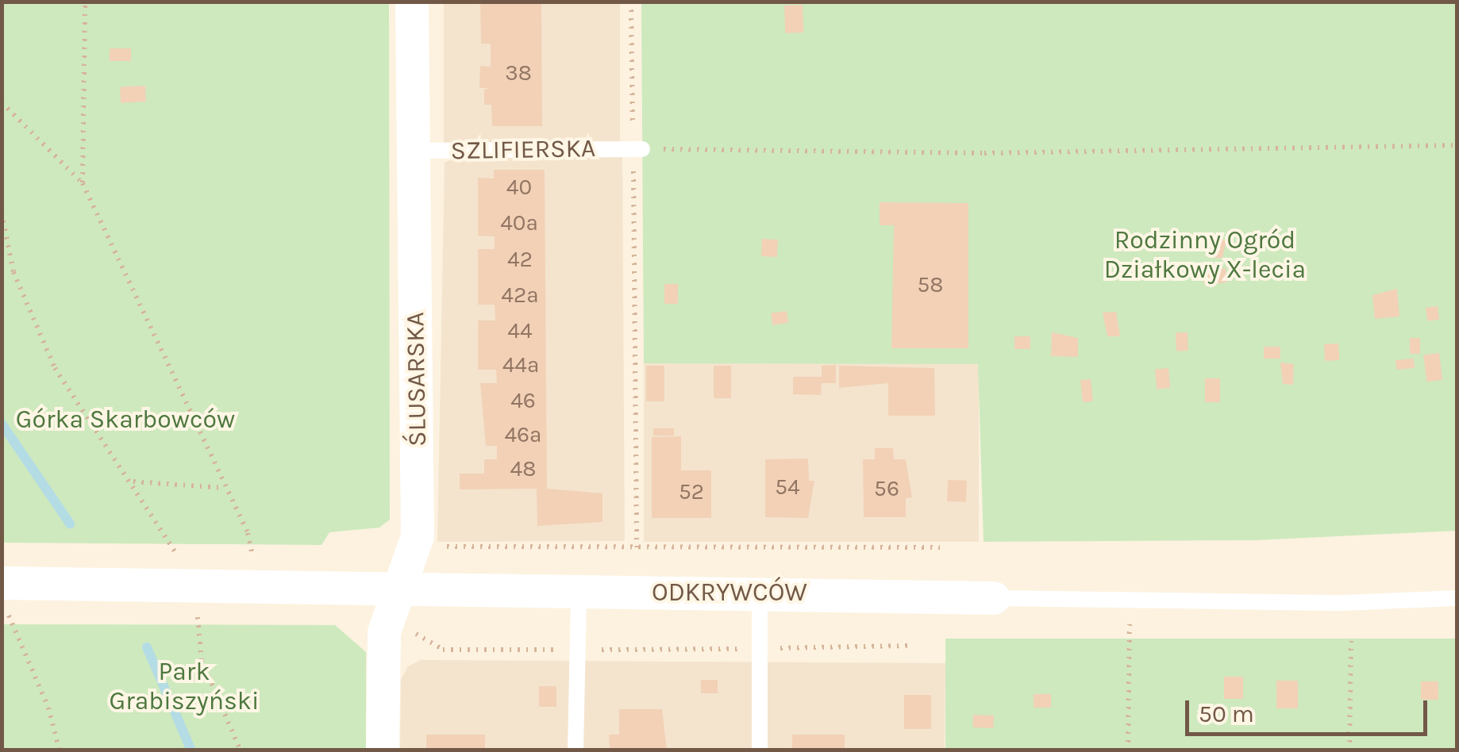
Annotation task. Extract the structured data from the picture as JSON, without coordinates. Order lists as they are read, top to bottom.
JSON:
{
  "streets": {
    "street": ["ŚLUSARSKA", "ODKRYWCÓW"],
    "lane": ["SZLIFIERSKA"]
  },
  "crossings": [
    ["SZLIFIERSKA", "ŚLUSARSKA"],
    ["ŚLUSARSKA", "ODKRYWCÓW"]
  ],
  "parks": ["Rodzinny Ogród Działkowy X-lecia", "Górka Skarbowców", "Park Grabiszyński"],
  "house_numbers": [
    "38",
    "40",
    "40a",
    "42",
    "58",
    "42a",
    "44",
    "44a",
    "46",
    "46a",
    "48",
    "54",
    "56",
    "52"
  ],
  "scale_bar": "50 m"
}
